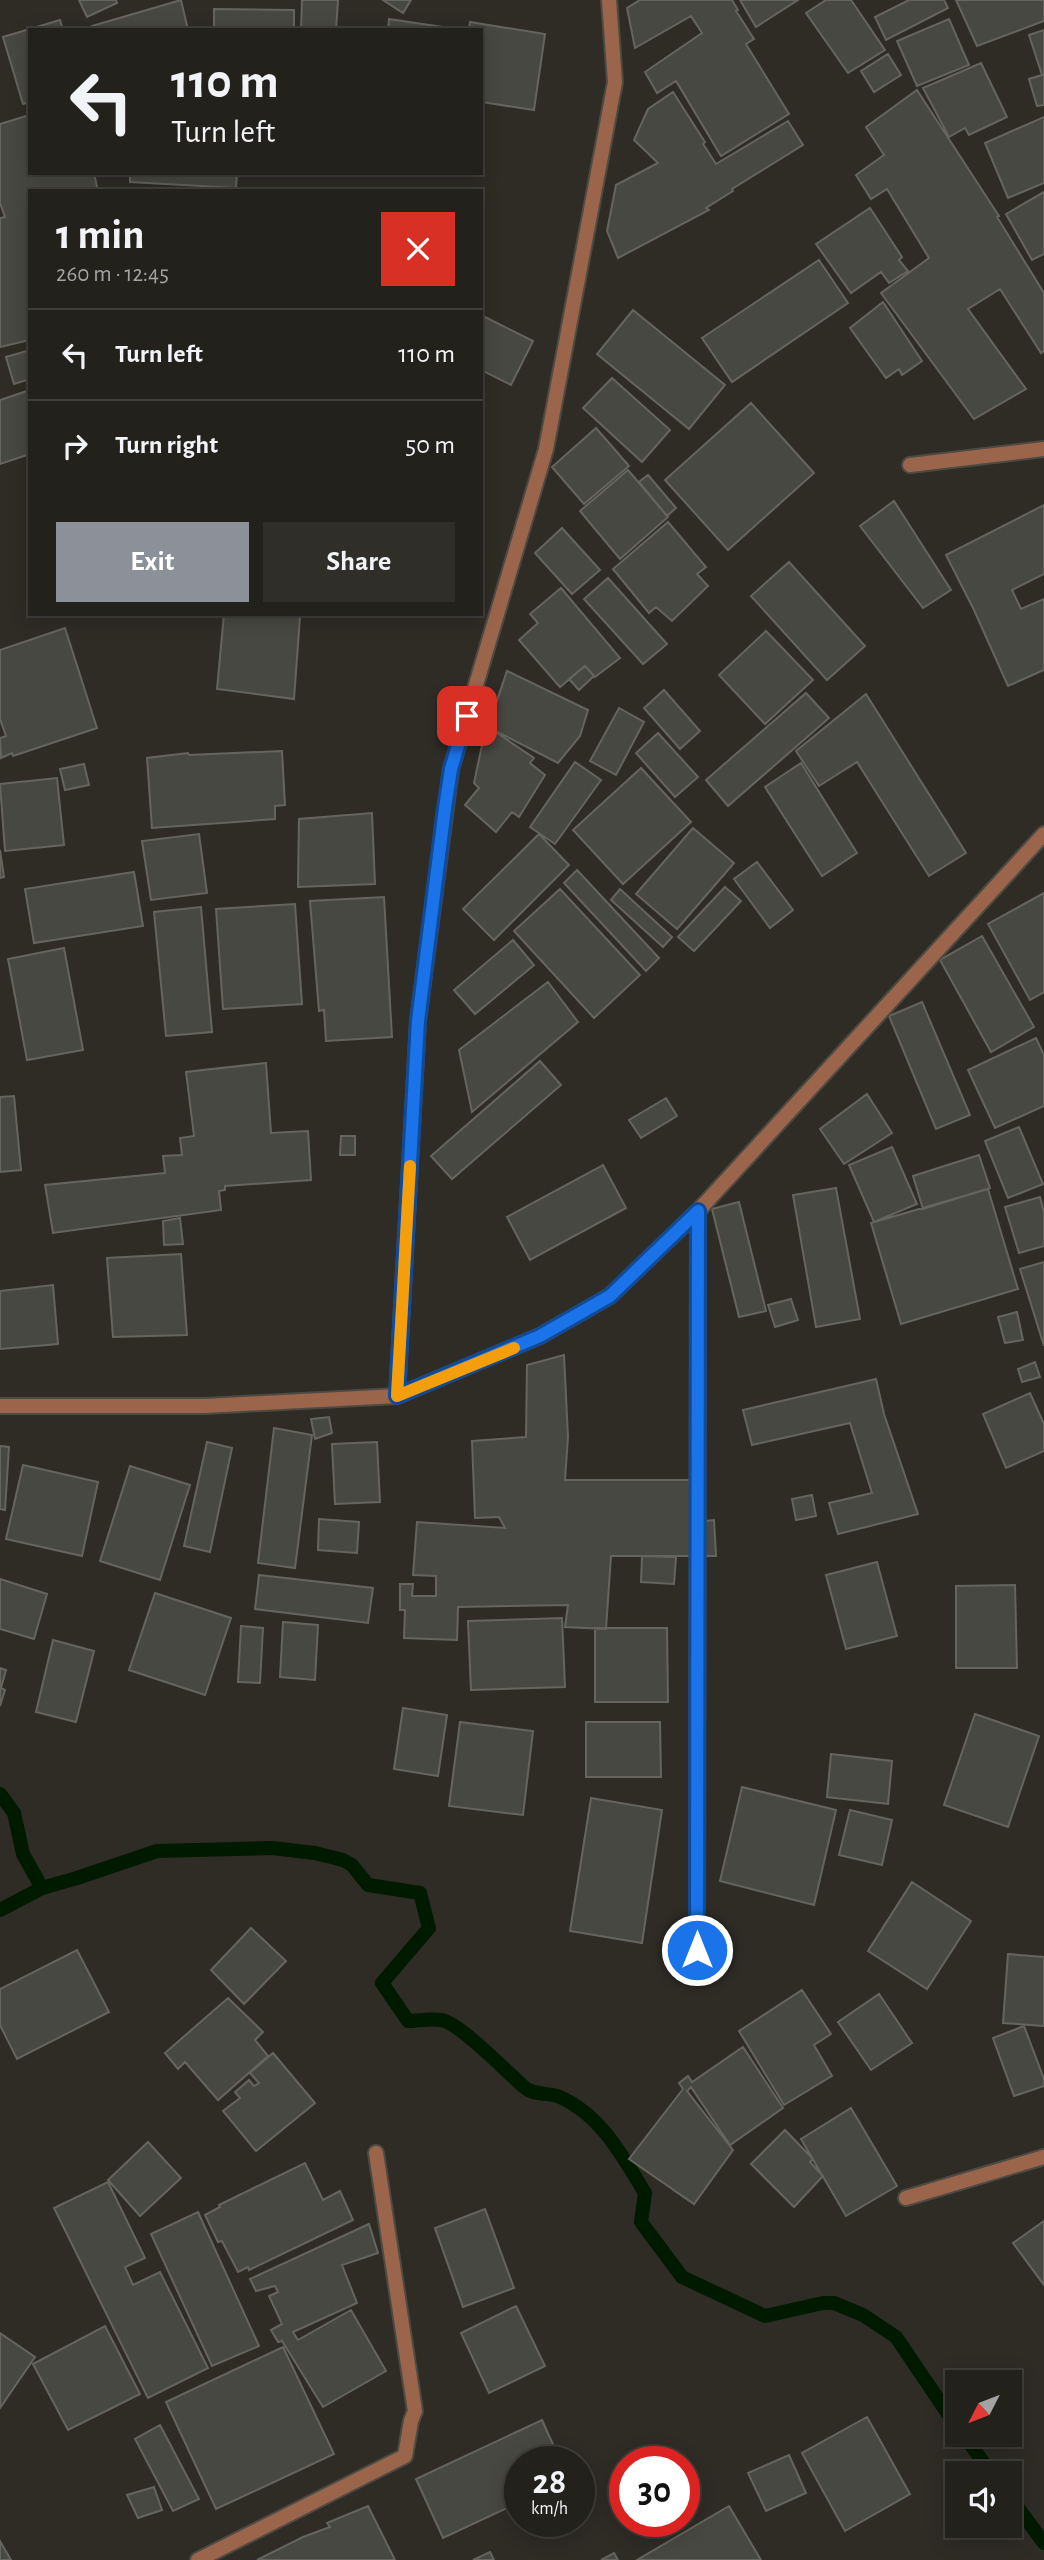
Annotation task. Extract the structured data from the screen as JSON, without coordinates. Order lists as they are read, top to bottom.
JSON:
{
  "north": "bottom left",
  "page": {
    "turn": ["110 m", "Turn left"],
    "heading": ["1 min", "260 m · 12:45"],
    "list": [
      {
        "name": "Turn left",
        "value": "110 m"
      },
      {
        "name": "Turn right",
        "value": "50 m"
      }
    ],
    "buttons": ["Exit", "Share"],
    "speed": "28 km/h",
    "limit": "30"
  }
}
